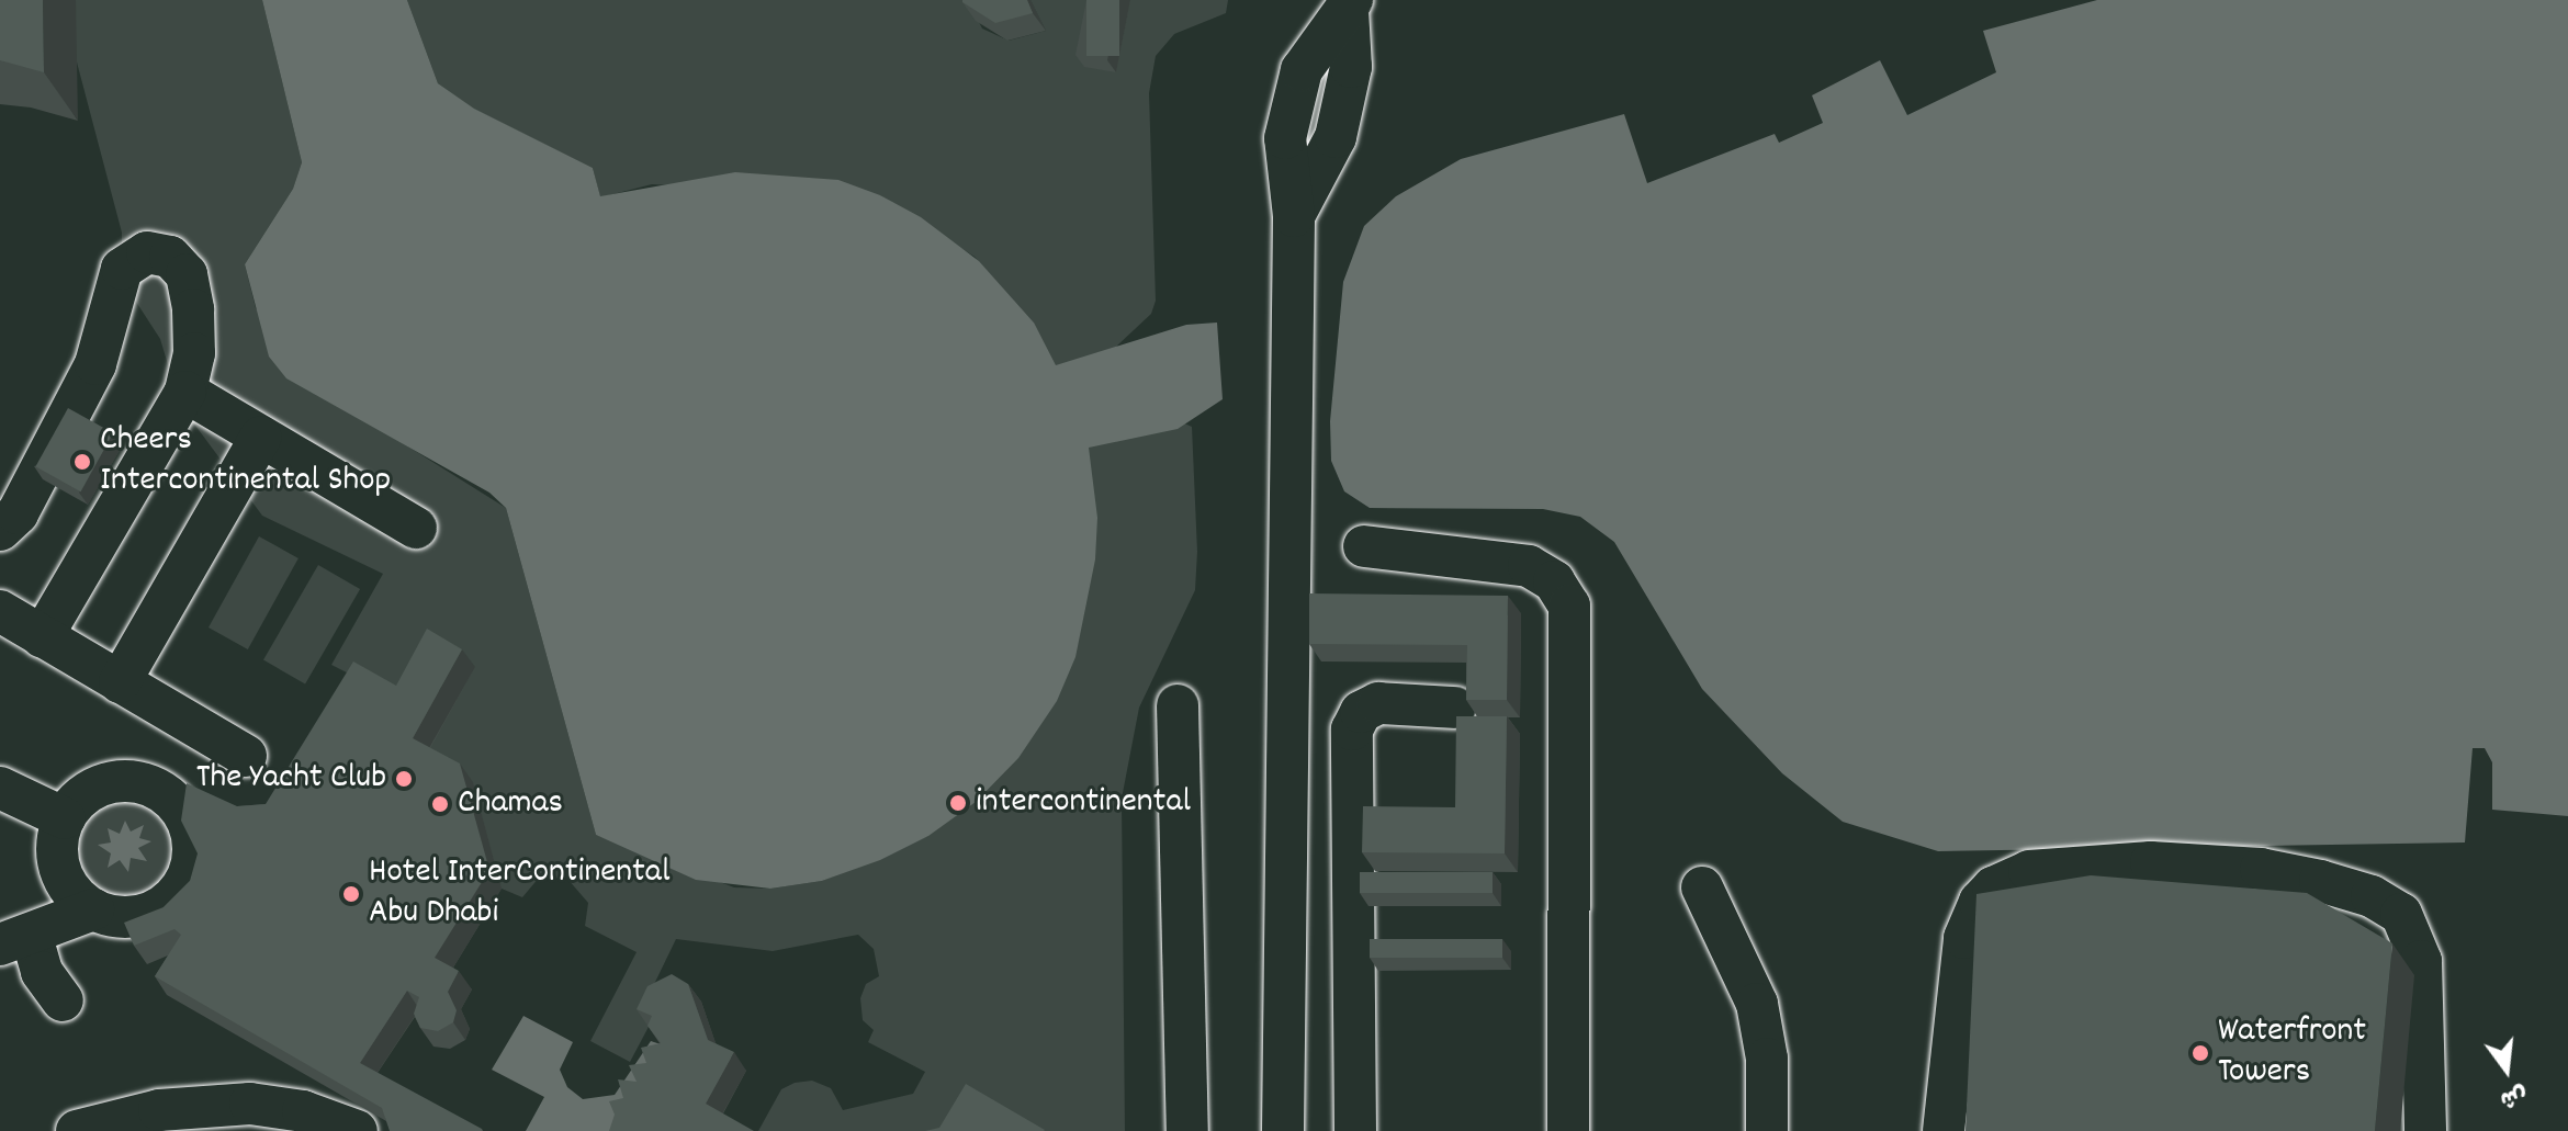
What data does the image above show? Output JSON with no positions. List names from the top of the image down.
{
  "places": [
    "Cheers Intercontinental Shop",
    "The Yacht Club",
    "intercontinental",
    "Chamas",
    "Hotel InterContinental Abu Dhabi",
    "Waterfront Towers"
  ],
  "north": "bottom"
}
